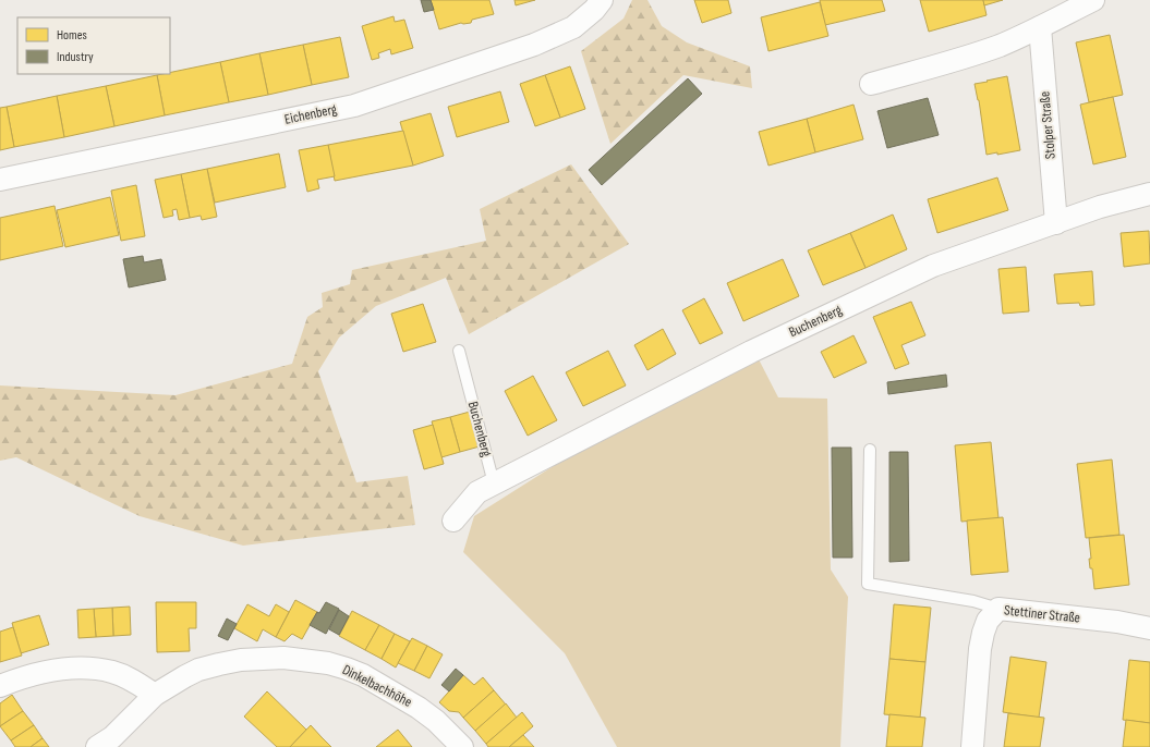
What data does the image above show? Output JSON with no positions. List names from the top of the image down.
{
  "streets": {
    "street": [
      "Eichenberg",
      "Stolper Straße",
      "Buchenberg",
      "Stettiner Straße",
      "Dinkelbachhöhe"
    ]
  },
  "crossings": [
    ["Stolper Straße", "Buchenberg"]
  ],
  "legend": ["Homes", "Industry"]
}
